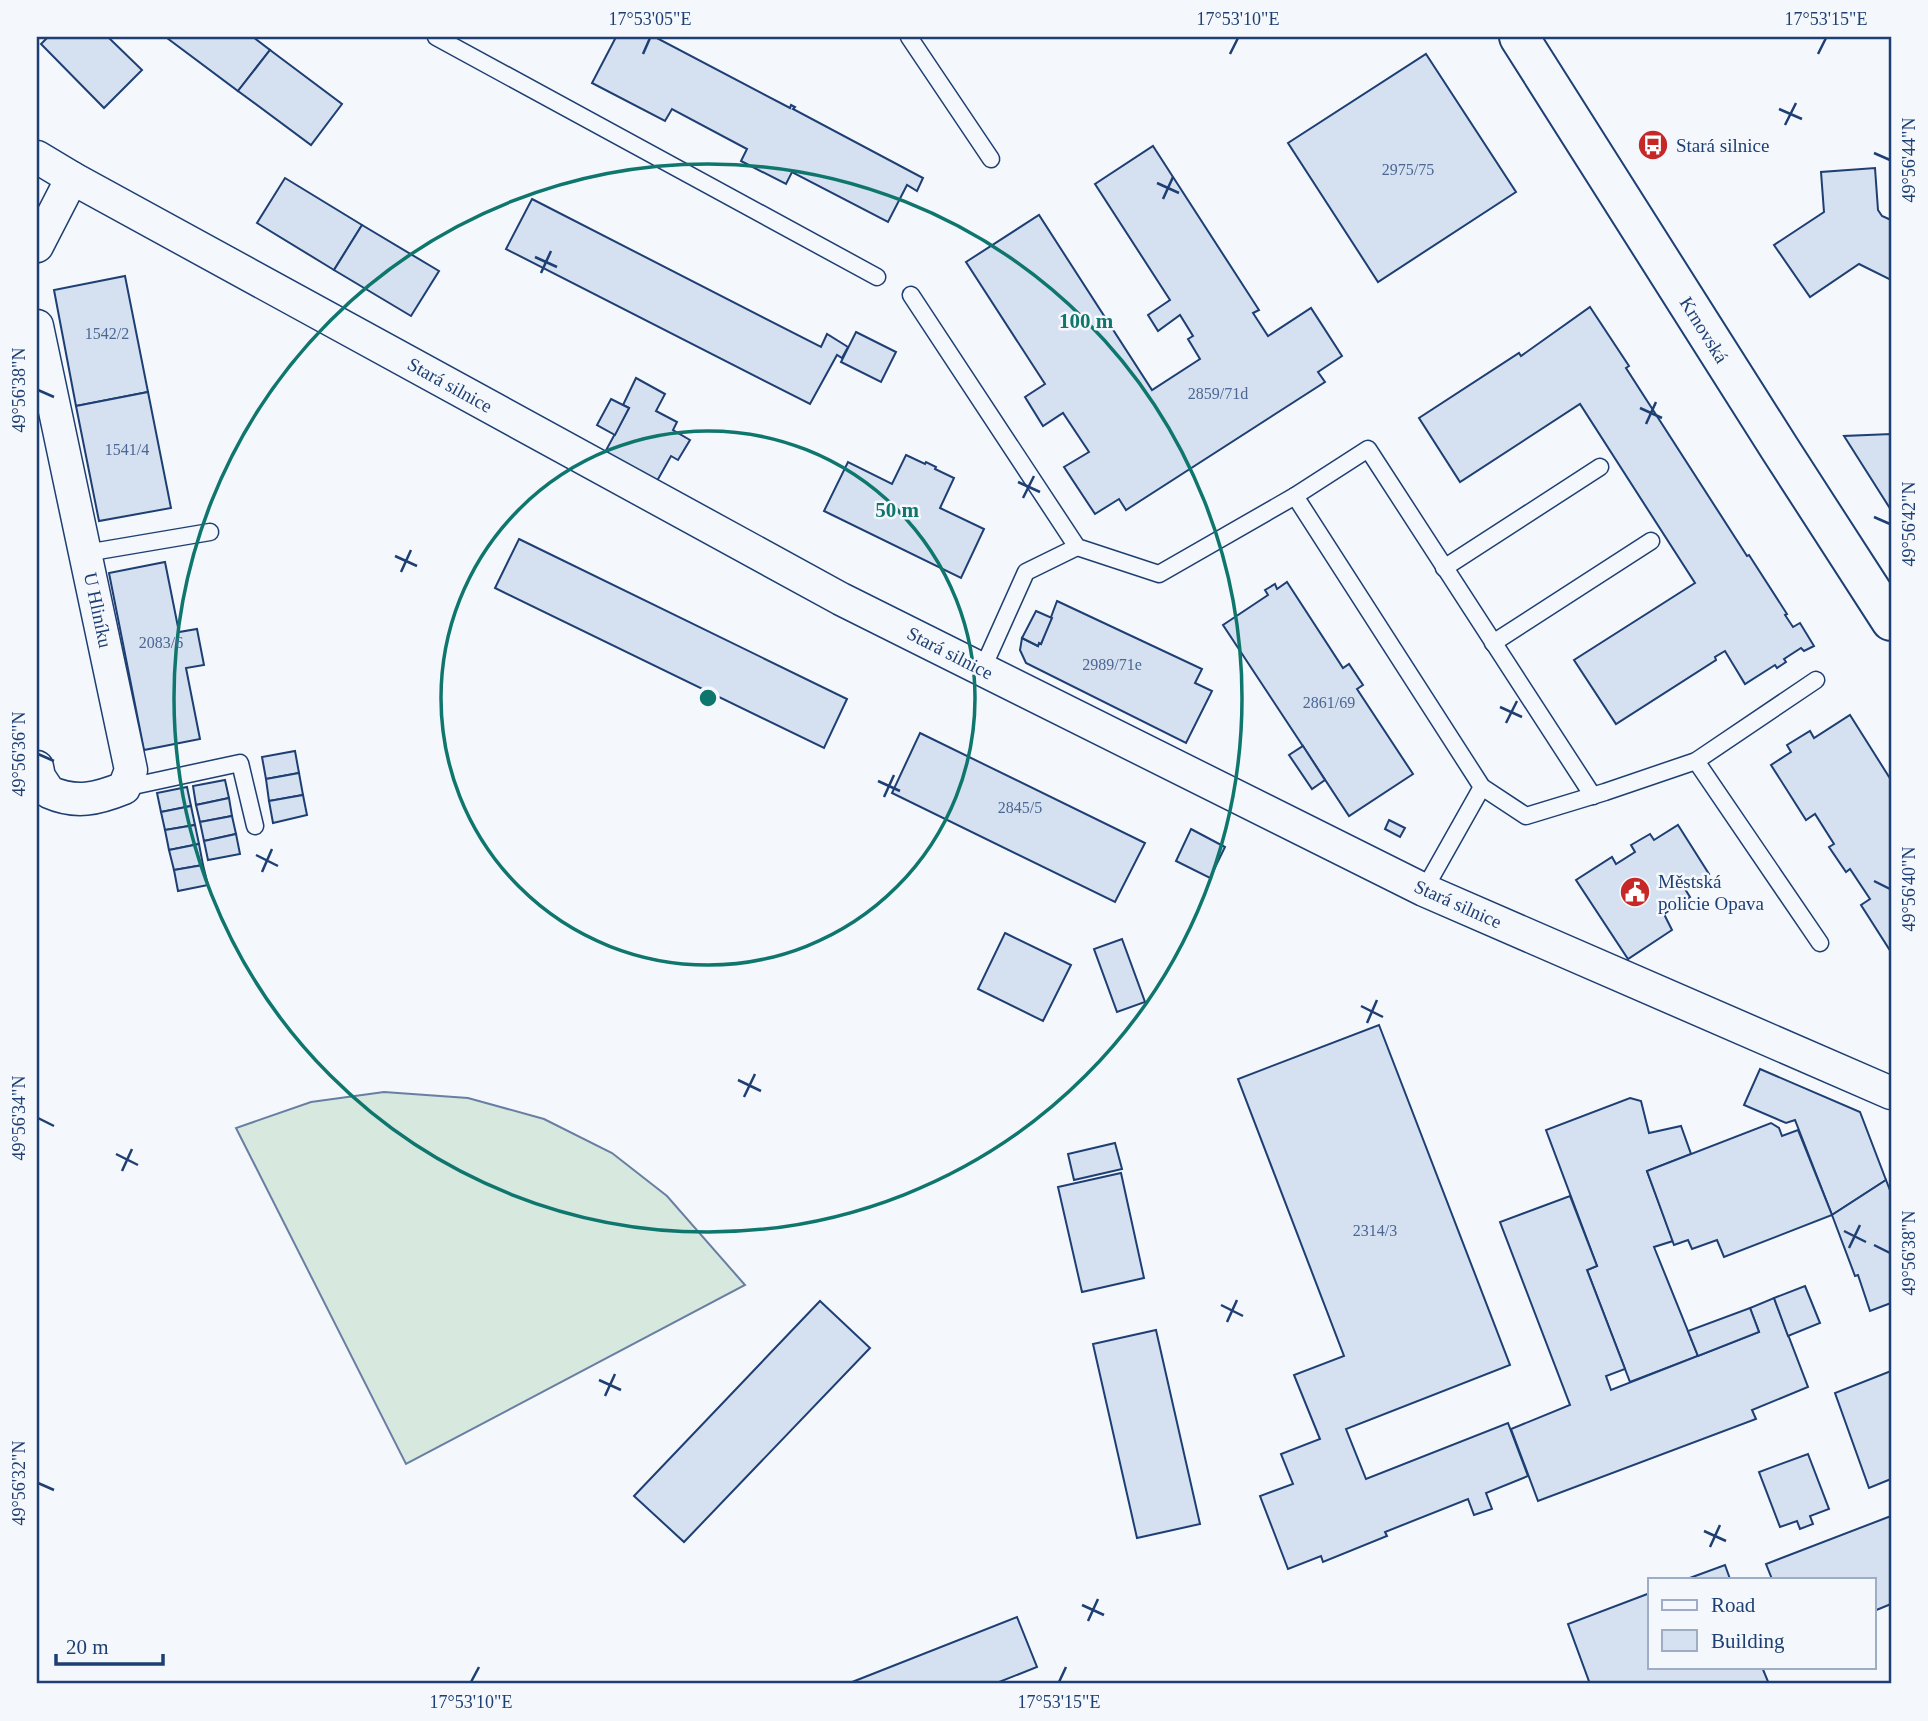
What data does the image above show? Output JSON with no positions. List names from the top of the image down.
{
  "streets": {
    "main road": ["Krnovská"],
    "street": ["Stará silnice", "U Hliníku"]
  },
  "places": {
    "bus stop": ["Stará silnice"],
    "public building": ["Městská policie Opava"]
  },
  "house_numbers": [
    "2975/75",
    "1542/2",
    "2859/71d",
    "1541/4",
    "2083/6",
    "2989/71e",
    "2861/69",
    "2845/5",
    "2314/3"
  ],
  "legend": ["Road", "Building"],
  "scale_bar": "20 m",
  "coordinates": [
    "17°53'05\"E",
    "17°53'10\"E",
    "17°53'15\"E",
    "49°56'44\"N",
    "49°56'38\"N",
    "49°56'42\"N",
    "49°56'36\"N",
    "49°56'40\"N",
    "49°56'34\"N",
    "49°56'32\"N"
  ],
  "rings": ["100 m", "50 m"]
}
